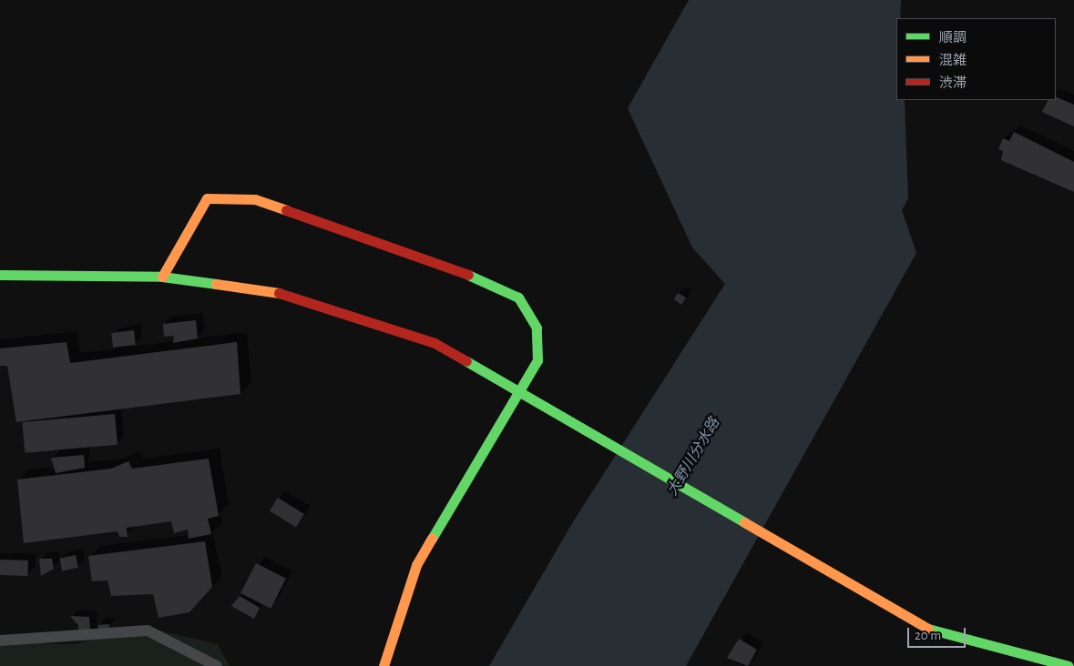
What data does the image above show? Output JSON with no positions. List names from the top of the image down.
{
  "water": ["大野川分水路"],
  "legend": ["順調", "混雑", "渋滞"],
  "scale_bar": "20 m"
}
